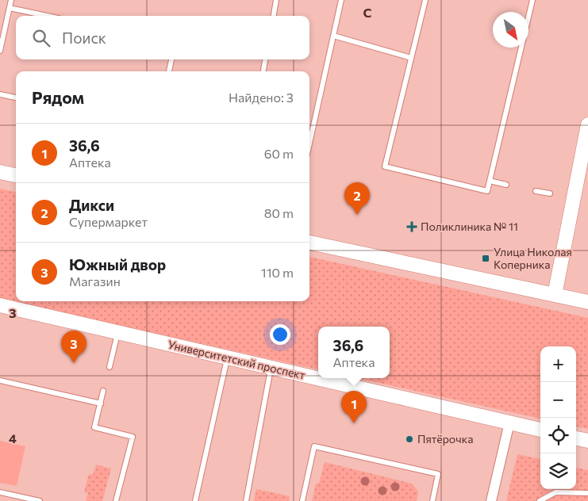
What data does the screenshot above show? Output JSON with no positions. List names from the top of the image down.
{
  "streets": {
    "main road": ["Университетский проспект"]
  },
  "places": {
    "health": ["Поликлиника № 11"],
    "transit": ["Улица Николая Коперника"],
    "other": ["Пятёрочка"]
  },
  "north": "bottom right",
  "page": {
    "search": "Поиск",
    "heading": ["Рядом", "Найдено: 3"],
    "list": [
      {
        "mark": "1",
        "name": "36,6",
        "note": "Аптека",
        "value": "60 m"
      },
      {
        "mark": "2",
        "name": "Дикси",
        "note": "Супермаркет",
        "value": "80 m"
      },
      {
        "mark": "3",
        "name": "Южный двор",
        "note": "Магазин",
        "value": "110 m"
      }
    ],
    "pins": ["2", "3", "1"],
    "popup": ["36,6", "Аптека"],
    "map_buttons": ["+", "−"]
  },
  "grid": {
    "columns": ["C"],
    "rows": ["3", "4"]
  }
}
